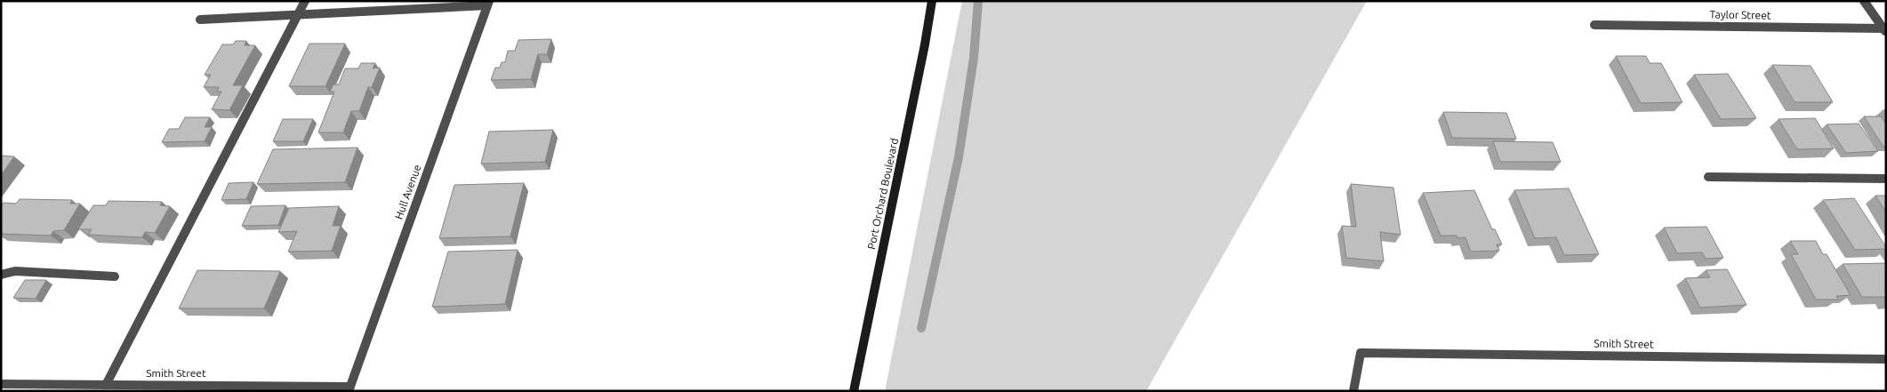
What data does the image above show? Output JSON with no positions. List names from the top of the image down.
{
  "streets": {
    "main road": ["Port Orchard Boulevard"],
    "street": ["Taylor Street", "Hull Avenue", "Smith Street"]
  },
  "crossings": [
    ["Hull Avenue", "Smith Street"]
  ]
}
